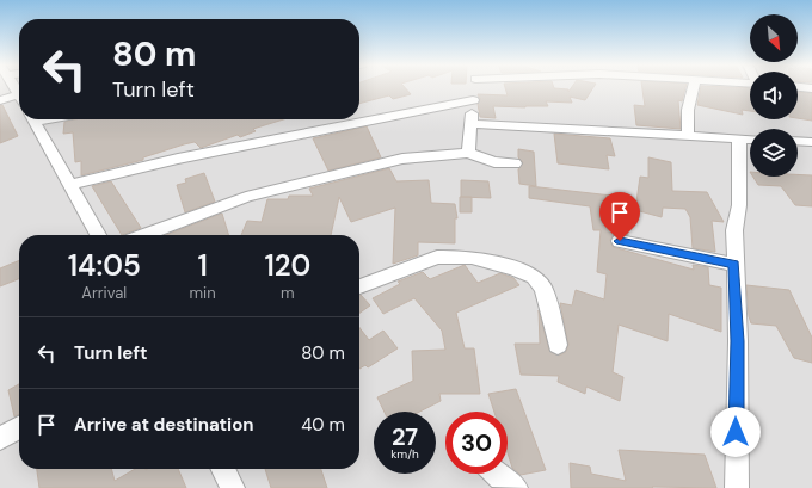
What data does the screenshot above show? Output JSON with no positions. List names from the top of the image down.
{
  "north": "bottom right",
  "page": {
    "turn": ["80 m", "Turn left"],
    "eta": [
      "14:05",
      "Arrival",
      "1",
      "min",
      "120",
      "m"
    ],
    "list": [
      {
        "name": "Turn left",
        "value": "80 m"
      },
      {
        "name": "Arrive at destination",
        "value": "40 m"
      }
    ],
    "speed": "27 km/h",
    "limit": "30"
  }
}
